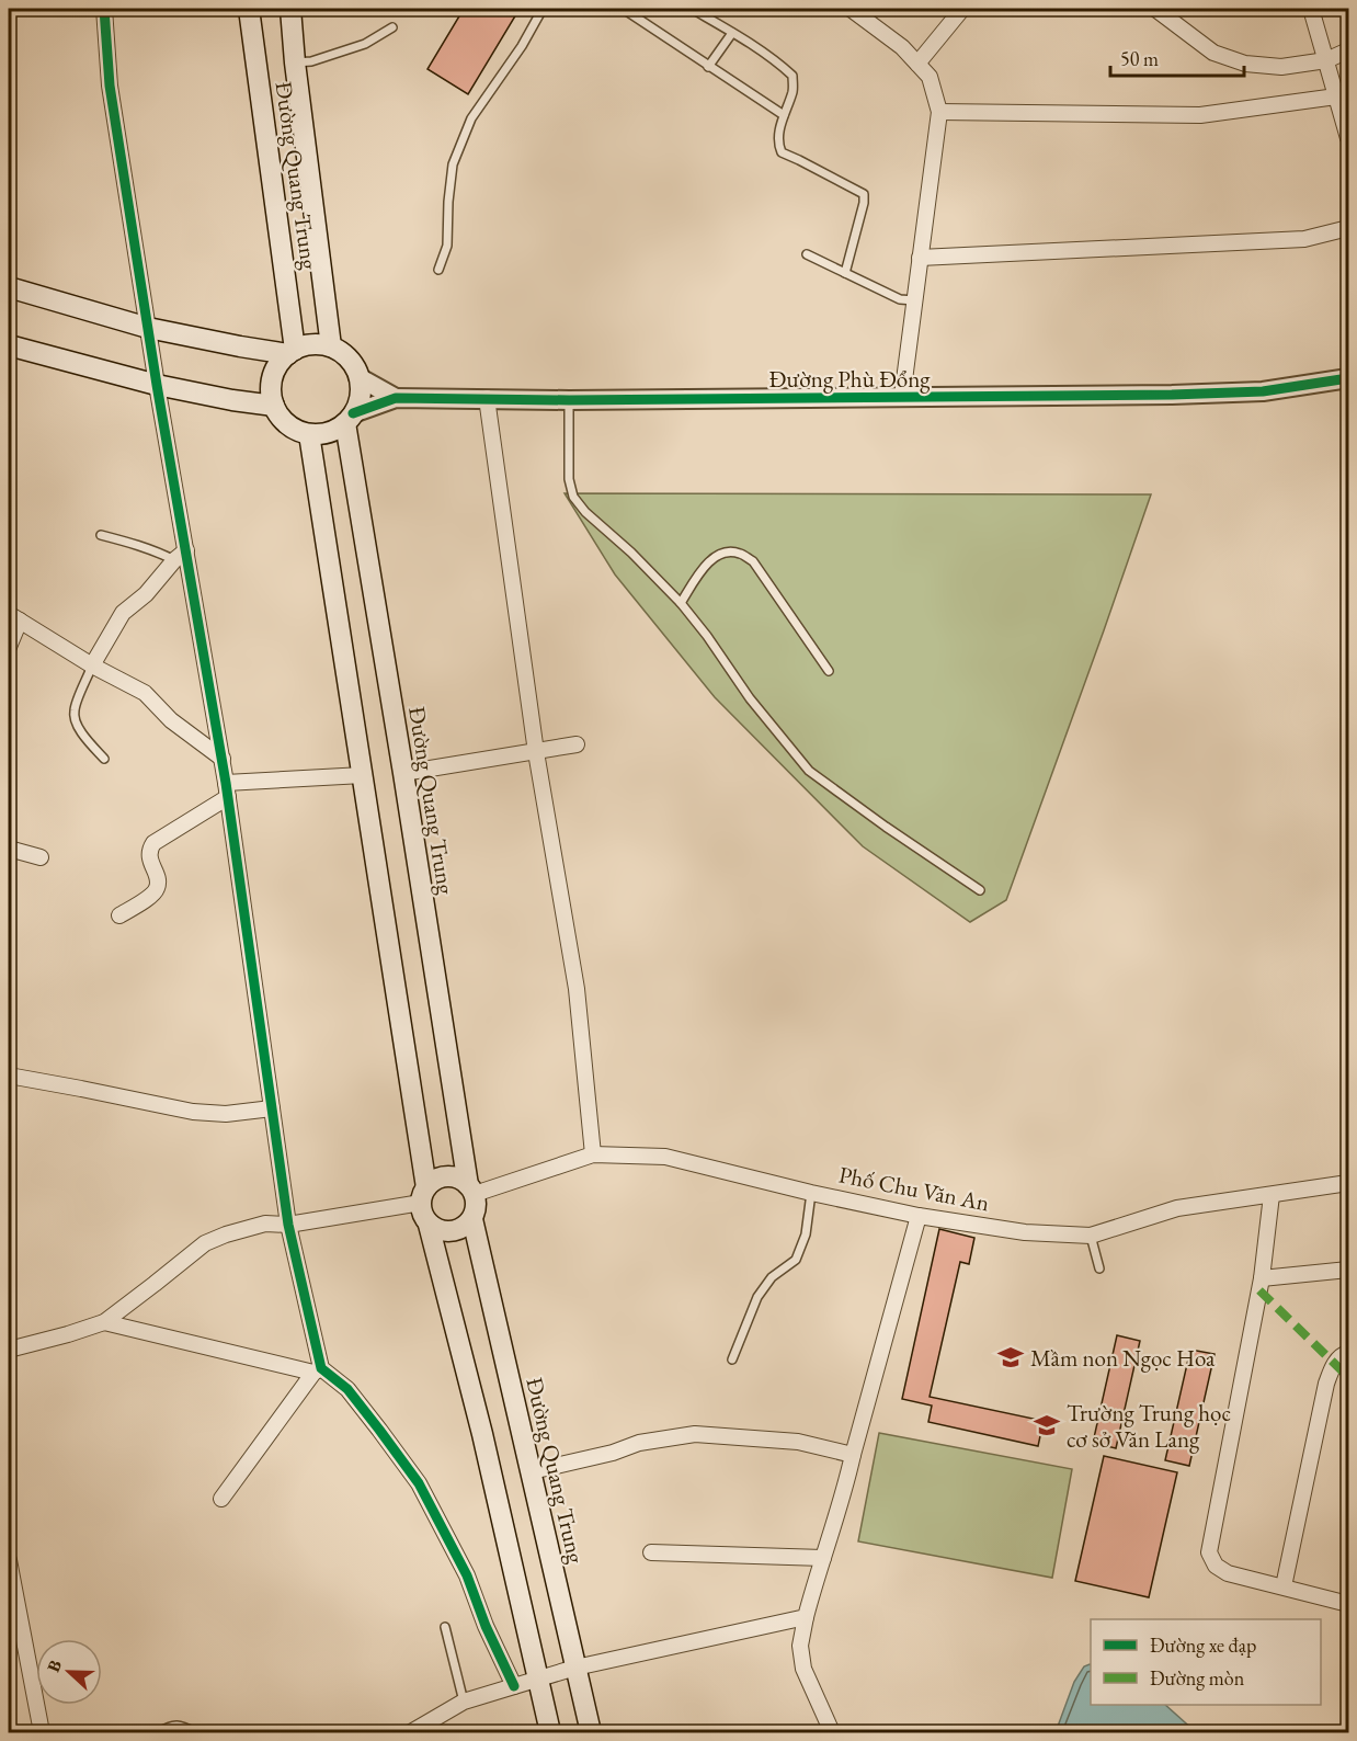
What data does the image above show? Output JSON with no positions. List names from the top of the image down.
{
  "streets": {
    "main road": ["Đường Quang Trung"],
    "street": ["Đường Phù Đổng", "Phố Chu Văn An"]
  },
  "crossings": [
    ["Đường Quang Trung", "Đường Phù Đổng"],
    ["Đường Quang Trung", "Phố Chu Văn An"]
  ],
  "places": {
    "school or university": ["Mầm non Ngọc Hoa", "Trường Trung học cơ sở Văn Lang"]
  },
  "legend": ["Đường xe đạp", "Đường mòn"],
  "scale_bar": "50 m",
  "north": "left"
}
